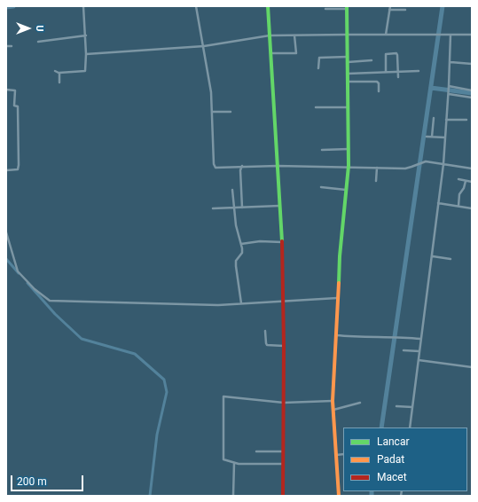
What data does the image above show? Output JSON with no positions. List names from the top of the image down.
{
  "legend": ["Lancar", "Padat", "Macet"],
  "scale_bar": "200 m",
  "north": "right"
}
